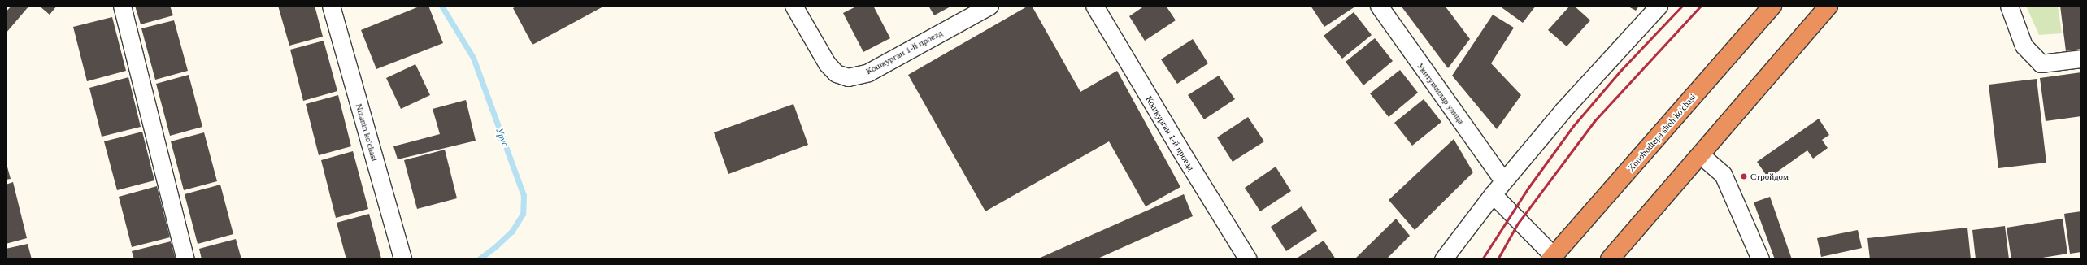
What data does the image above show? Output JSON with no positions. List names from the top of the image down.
{
  "streets": {
    "highway": ["Xonobodtepa shoh ko'chasi"],
    "street": ["Кошкурган 1-й проезд", "Укитувчилар улица", "Nizanin ko'chasi"]
  },
  "water": ["Урус"],
  "places": ["Стройдом"]
}
